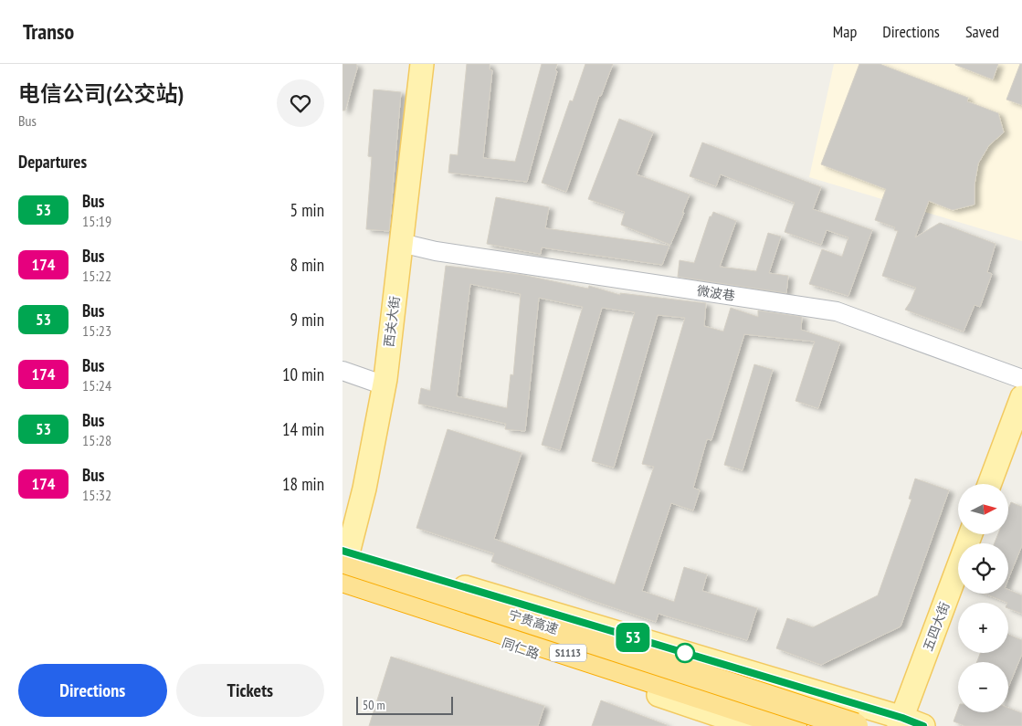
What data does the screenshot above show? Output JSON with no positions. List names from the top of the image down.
{
  "streets": {
    "highway": ["宁贵高速", "S1113"],
    "main road": ["西关大街", "五四大街", "同仁路"],
    "street": ["微波巷"]
  },
  "crossings": [
    ["微波巷", "西关大街"],
    ["西关大街", "宁贵高速"]
  ],
  "lines": ["bus line 53"],
  "scale_bar": "50 m",
  "north": "right",
  "page": {
    "header": "Transo",
    "nav": ["Map", "Directions", "Saved"],
    "heading": [
      ["电信公司(公交站)", "Bus"],
      "Departures"
    ],
    "on_map": "53",
    "list": [
      {
        "mark": "53",
        "name": "Bus",
        "note": "15:19",
        "value": "5 min"
      },
      {
        "mark": "174",
        "name": "Bus",
        "note": "15:22",
        "value": "8 min"
      },
      {
        "mark": "53",
        "name": "Bus",
        "note": "15:23",
        "value": "9 min"
      },
      {
        "mark": "174",
        "name": "Bus",
        "note": "15:24",
        "value": "10 min"
      },
      {
        "mark": "53",
        "name": "Bus",
        "note": "15:28",
        "value": "14 min"
      },
      {
        "mark": "174",
        "name": "Bus",
        "note": "15:32",
        "value": "18 min"
      }
    ],
    "map_buttons": ["+", "−"],
    "buttons": ["Directions", "Tickets"],
    "scale": "50 m"
  }
}
